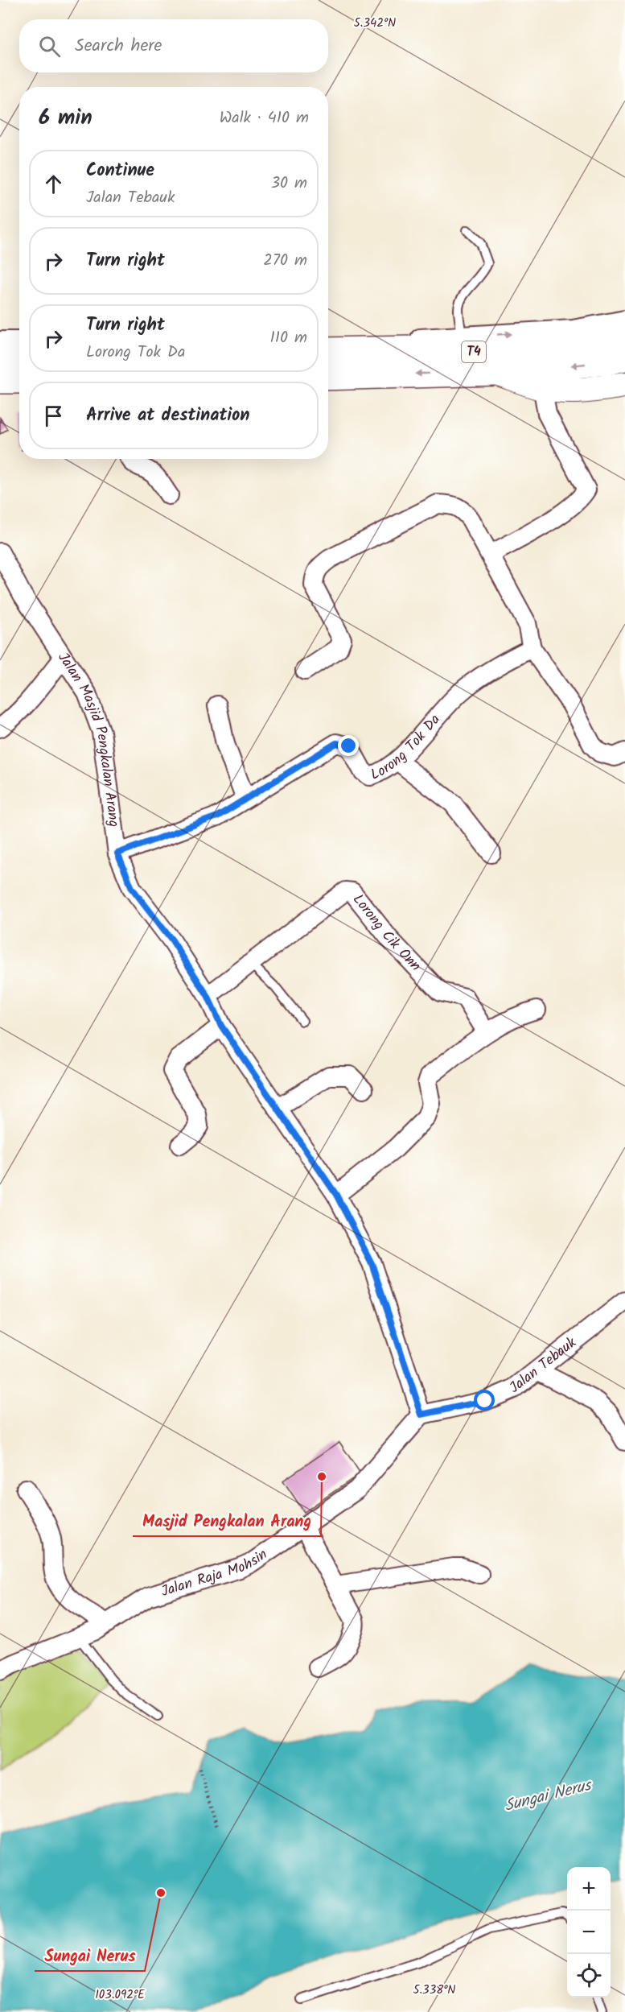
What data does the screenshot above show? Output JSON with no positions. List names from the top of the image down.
{
  "streets": {
    "highway": ["T4"],
    "street": [
      "Jalan Masjid Pengkalan Arang",
      "Lorong Tok Da",
      "Lorong Cik Onn",
      "Jalan Tebauk",
      "Jalan Raja Mohsin"
    ]
  },
  "crossings": [
    ["Jalan Masjid Pengkalan Arang", "Lorong Tok Da"],
    ["Jalan Masjid Pengkalan Arang", "Lorong Cik Onn"],
    ["Jalan Masjid Pengkalan Arang", "Jalan Tebauk"],
    ["Jalan Masjid Pengkalan Arang", "Jalan Raja Mohsin"],
    ["Jalan Tebauk", "Jalan Raja Mohsin"]
  ],
  "water": ["Sungai Nerus"],
  "places": ["Masjid Pengkalan Arang", "Sungai Nerus"],
  "page": {
    "search": "Search here",
    "heading": ["6 min", "Walk · 410 m"],
    "list": [
      ["Continue", "Jalan Tebauk", "30 m"],
      ["Turn right", "270 m"],
      ["Turn right", "Lorong Tok Da", "110 m"],
      "Arrive at destination"
    ],
    "map_buttons": ["+", "−"]
  },
  "coordinates": ["5.342°N", "5.338°N", "103.092°E"]
}
